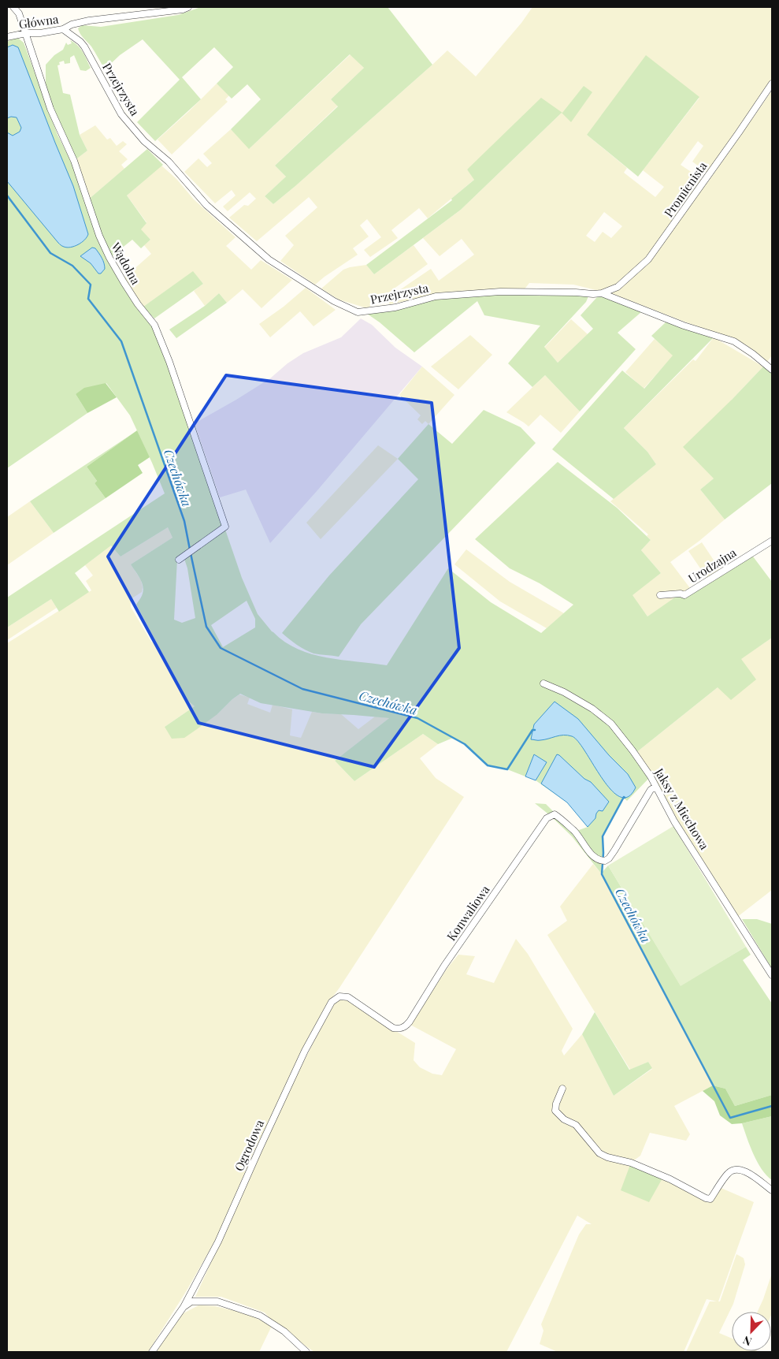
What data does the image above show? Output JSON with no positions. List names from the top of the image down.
{
  "streets": {
    "street": [
      "Główna",
      "Przejrzysta",
      "Promienista",
      "Wądolna",
      "Urodzajna",
      "Jaksy z Miechowa",
      "Konwaliowa",
      "Ogrodowa"
    ]
  },
  "crossings": [
    ["Główna", "Przejrzysta"],
    ["Główna", "Wądolna"],
    ["Przejrzysta", "Promienista"],
    ["Jaksy z Miechowa", "Konwaliowa"],
    ["Konwaliowa", "Ogrodowa"]
  ],
  "water": ["Czechówka"],
  "north": "bottom left"
}
